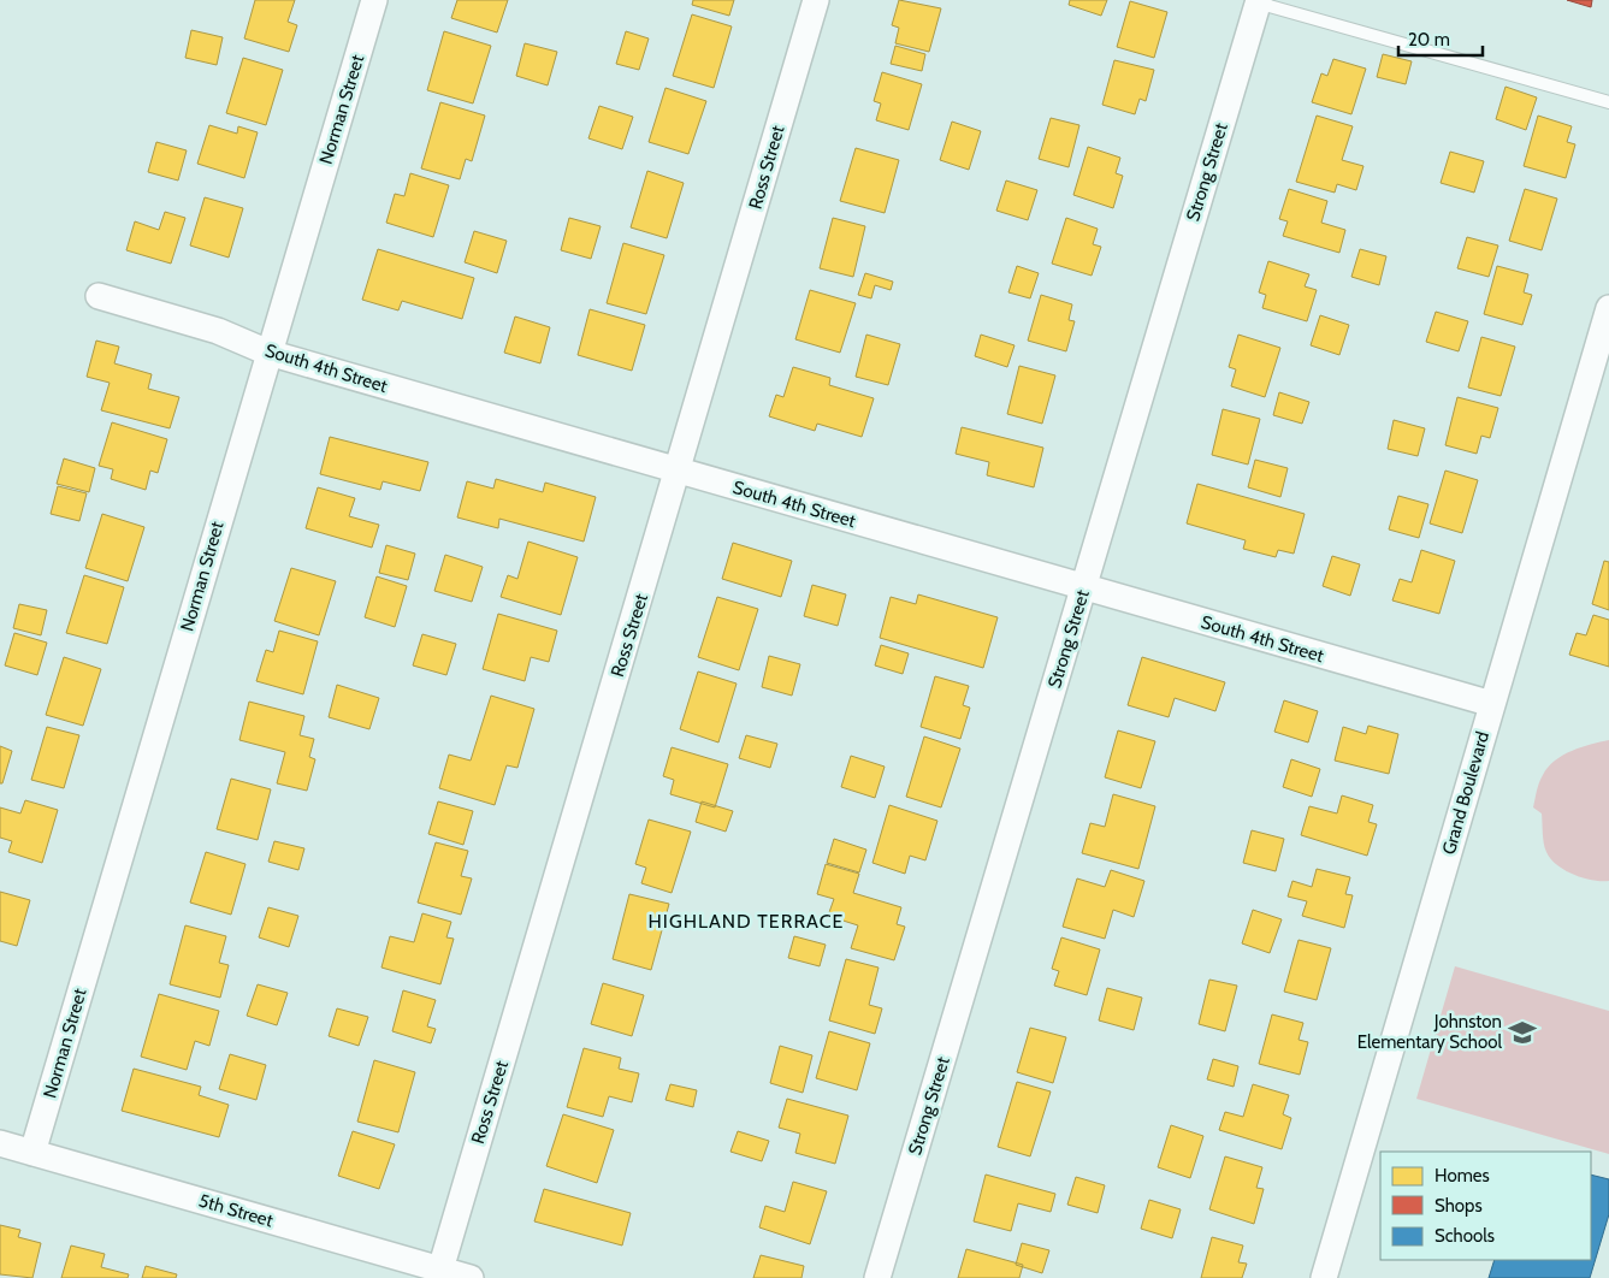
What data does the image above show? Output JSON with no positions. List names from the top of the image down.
{
  "streets": {
    "street": [
      "Norman Street",
      "Ross Street",
      "Strong Street",
      "South 4th Street",
      "Grand Boulevard",
      "5th Street"
    ]
  },
  "crossings": [
    ["Norman Street", "South 4th Street"],
    ["Norman Street", "5th Street"],
    ["Ross Street", "South 4th Street"],
    ["Ross Street", "5th Street"],
    ["Strong Street", "South 4th Street"],
    ["South 4th Street", "Grand Boulevard"]
  ],
  "districts": ["HIGHLAND TERRACE"],
  "places": {
    "school or university": ["Johnston Elementary School"]
  },
  "legend": ["Homes", "Shops", "Schools"],
  "scale_bar": "20 m"
}
